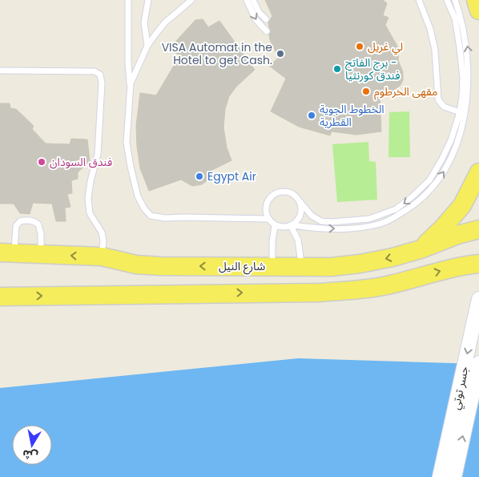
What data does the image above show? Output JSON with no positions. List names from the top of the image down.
{
  "streets": {
    "main road": ["شارع النيل"],
    "street": ["جسر توتي"]
  },
  "places": [
    "لي غريل",
    "VISA Automat in the Hotel to get Cash.",
    "برج الفاتح - فندق كورنثيا",
    "مقهى الخرطوم",
    "الخطوط الجوية القطرية",
    "فندق السودان",
    "Egypt Air"
  ],
  "north": "bottom"
}
